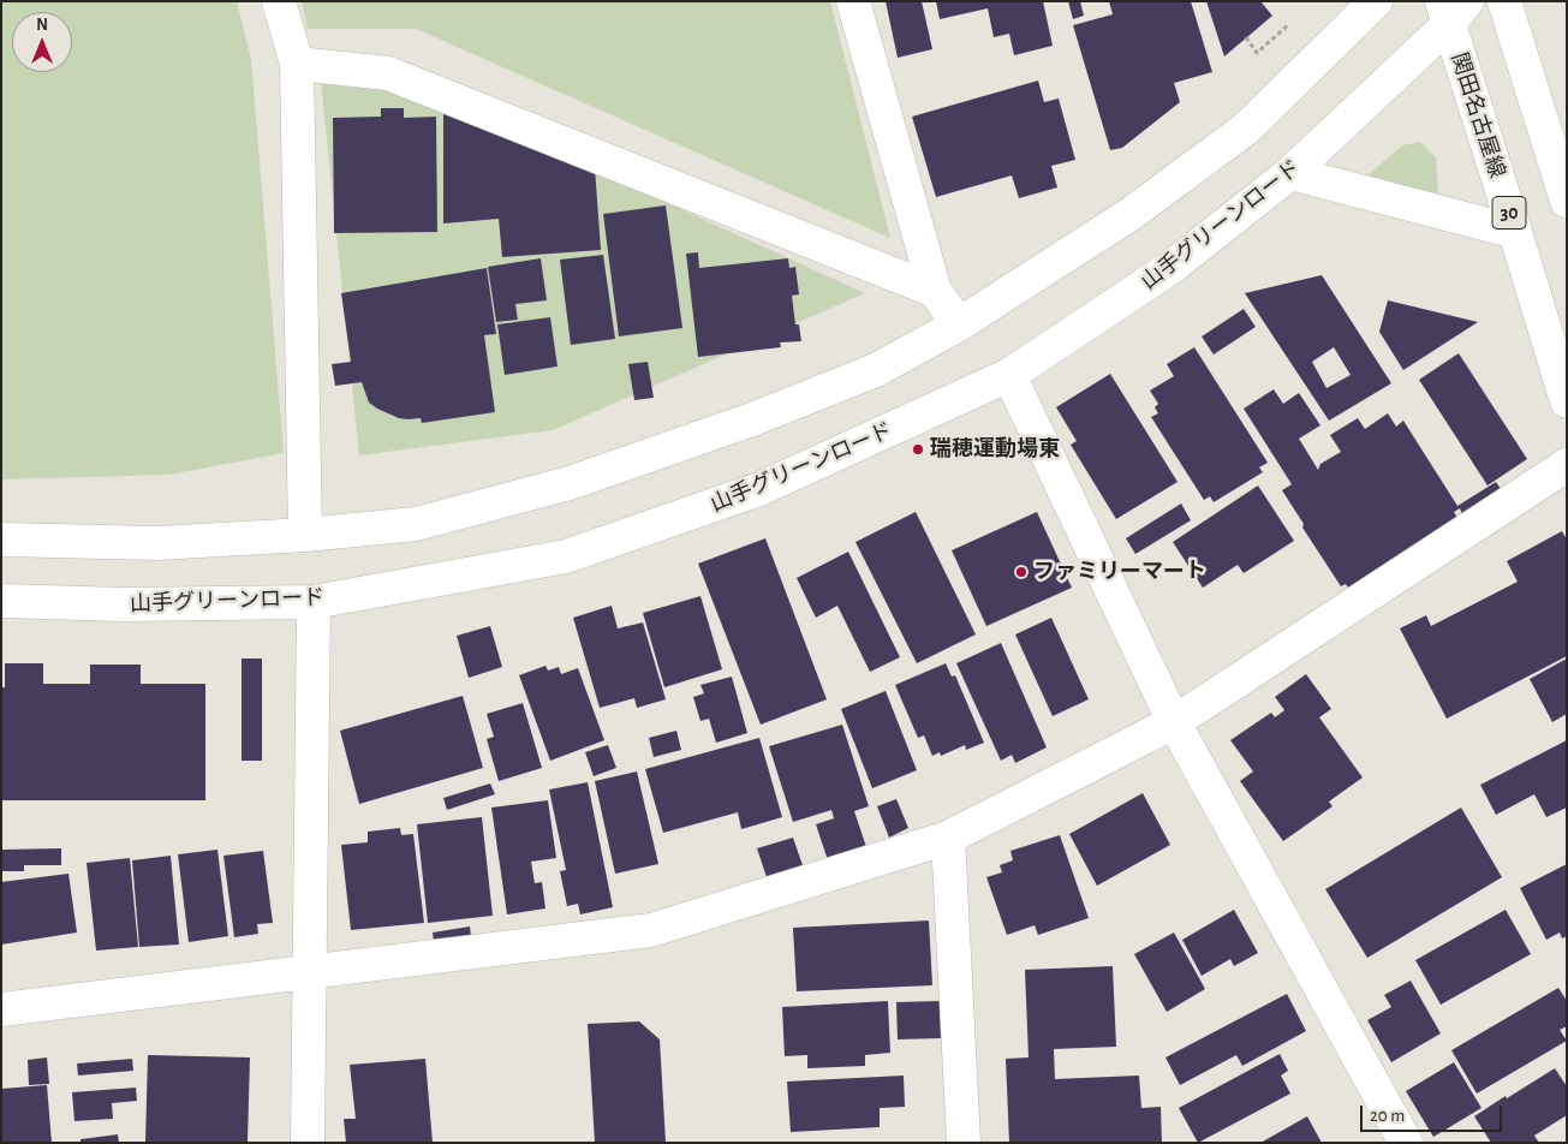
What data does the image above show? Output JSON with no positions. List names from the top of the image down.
{
  "streets": {
    "street": ["関田名古屋線", "30", "山手グリーンロード"]
  },
  "crossings": [
    ["関田名古屋線", "山手グリーンロード"]
  ],
  "places": ["瑞穂運動場東", "ファミリーマート"],
  "scale_bar": "20 m",
  "north": "top"
}
